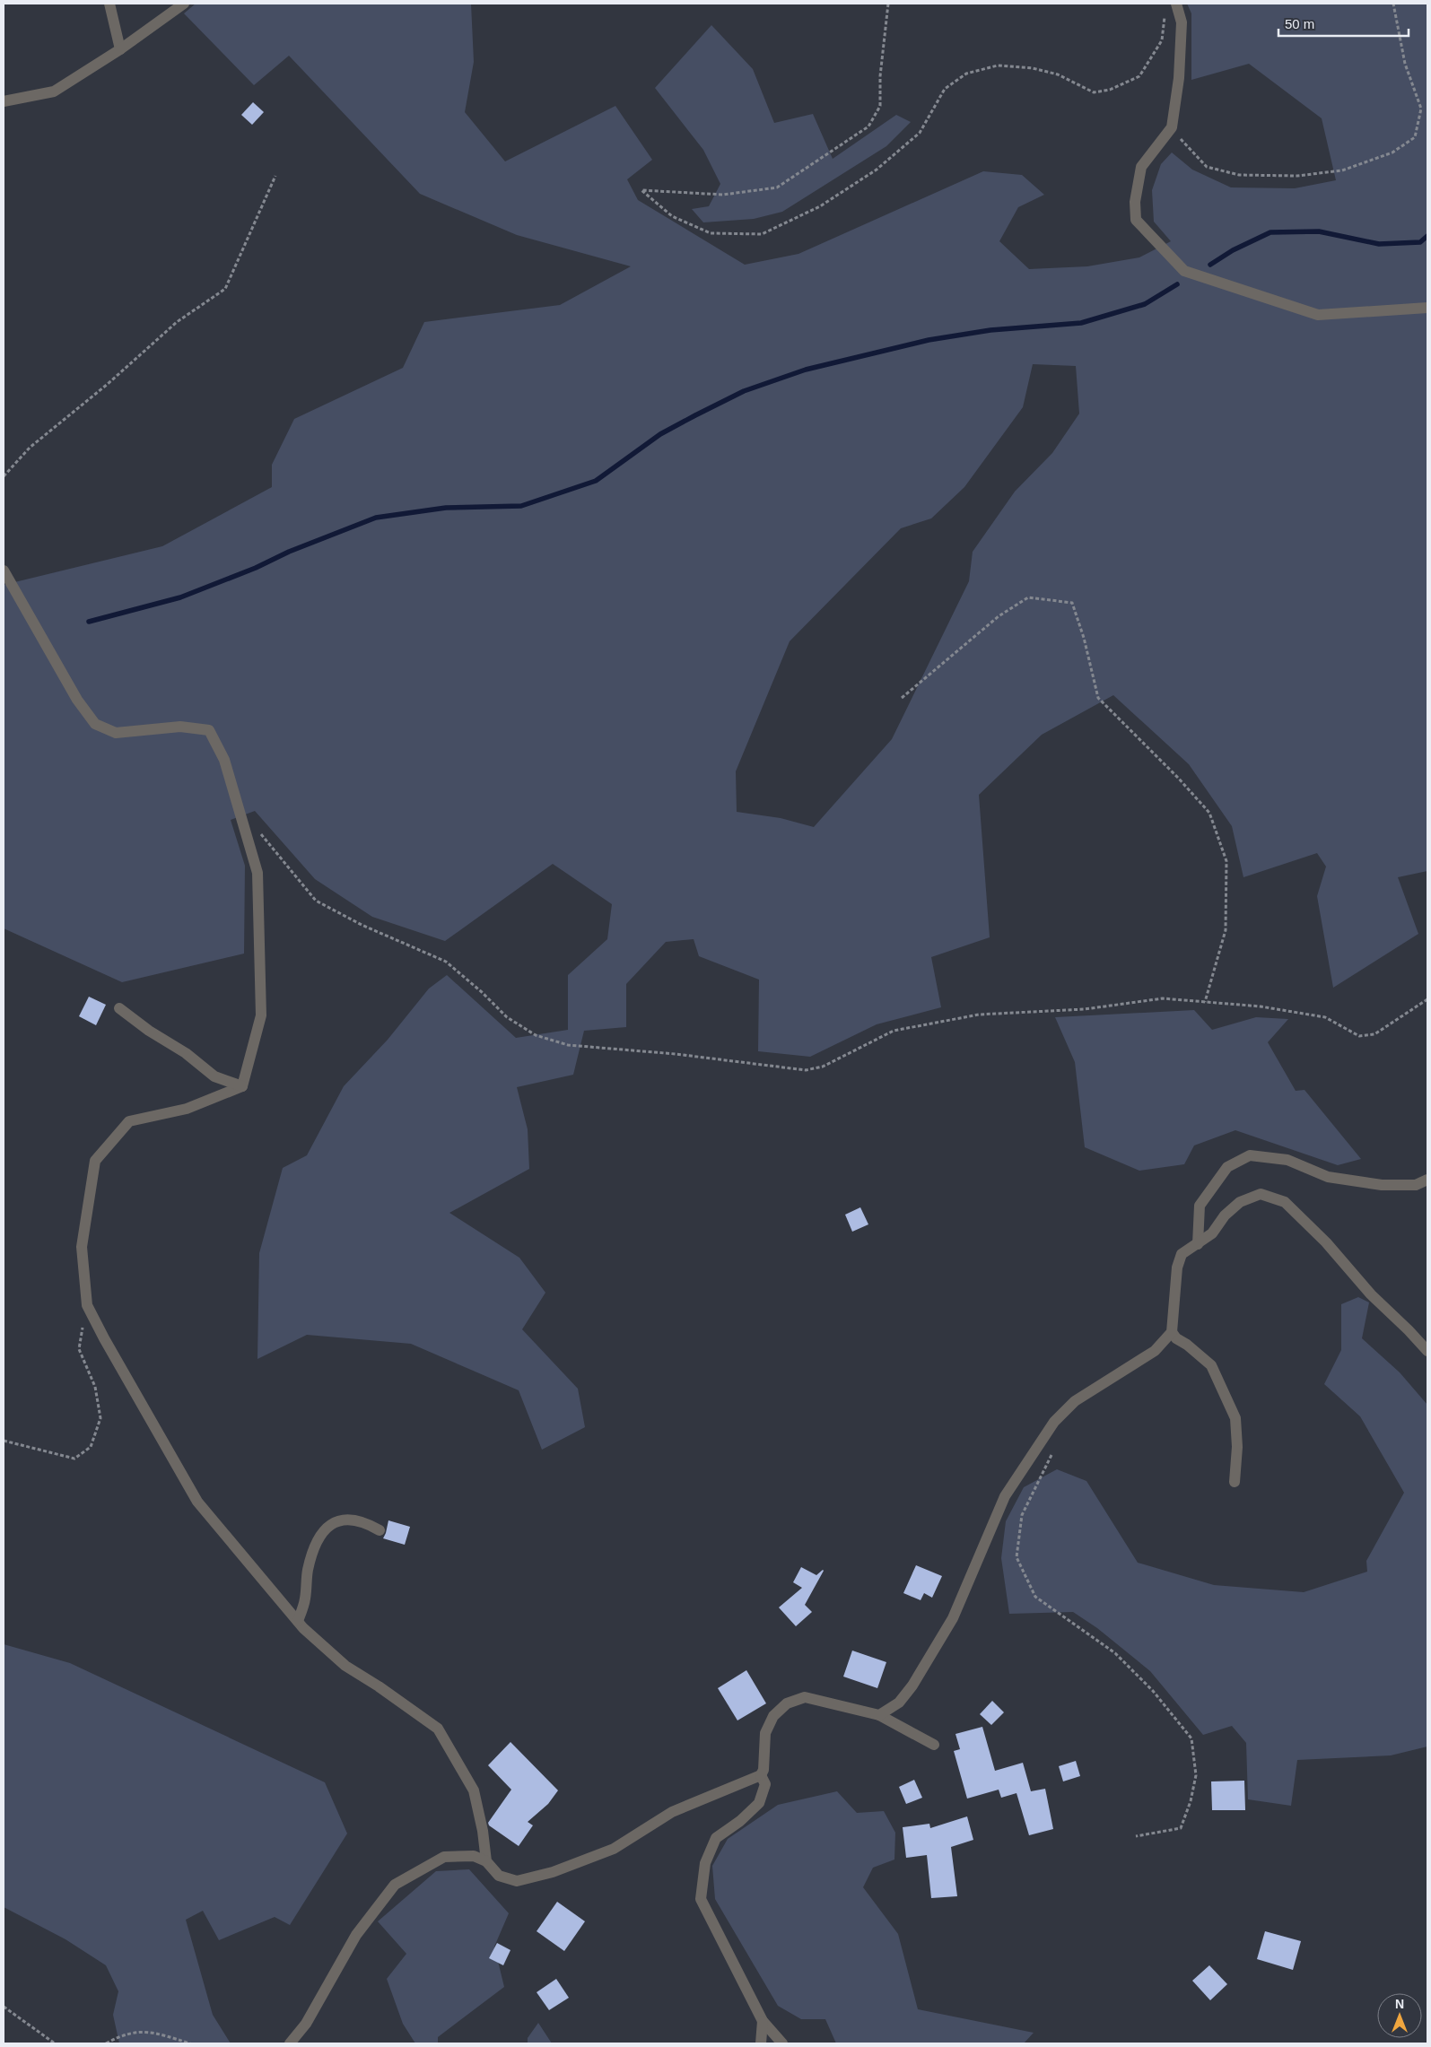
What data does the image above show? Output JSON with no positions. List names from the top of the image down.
{
  "scale_bar": "50 m",
  "north": "top"
}
